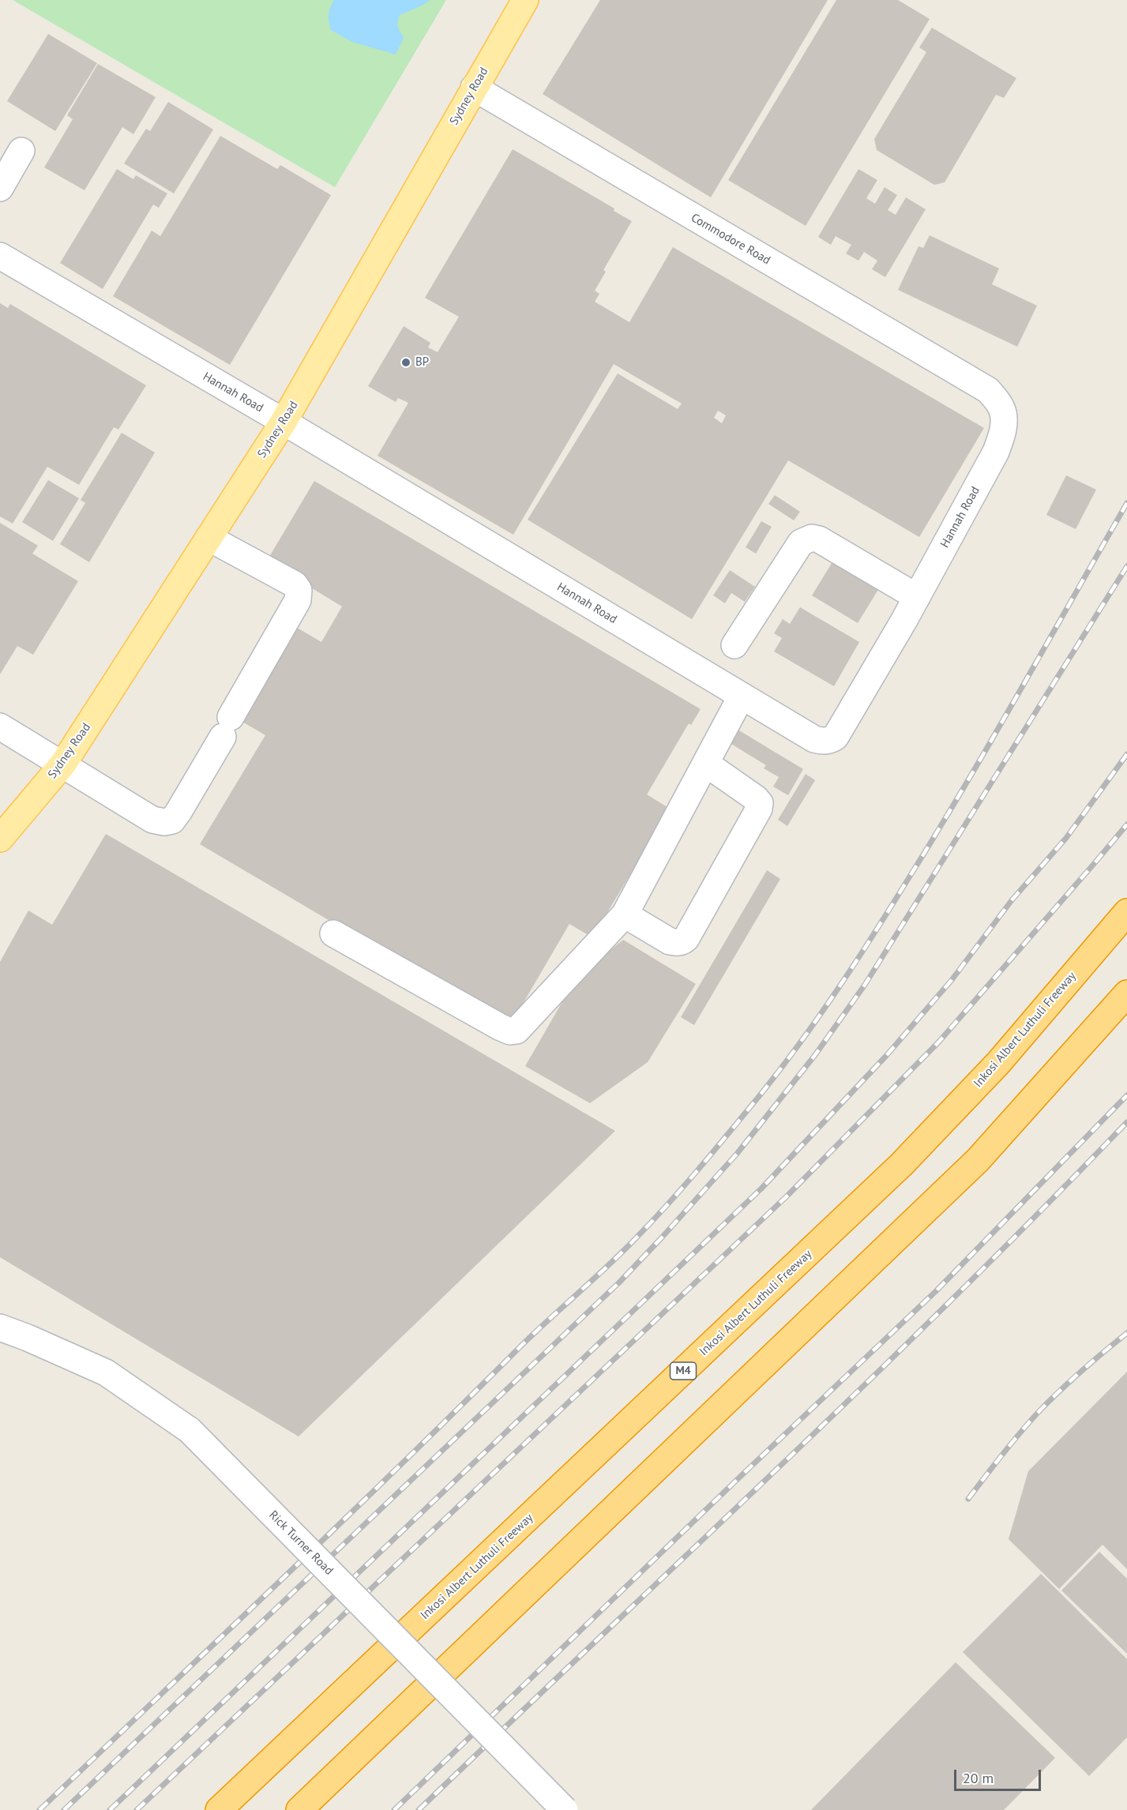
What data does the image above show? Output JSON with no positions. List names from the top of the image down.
{
  "streets": {
    "highway": ["Inkosi Albert Luthuli Freeway", "M4"],
    "main road": ["Sydney Road"],
    "street": ["Commodore Road", "Hannah Road", "Rick Turner Road"]
  },
  "crossings": [
    ["Sydney Road", "Commodore Road"],
    ["Sydney Road", "Hannah Road"],
    ["Commodore Road", "Hannah Road"]
  ],
  "places": ["BP"],
  "scale_bar": "20 m"
}
